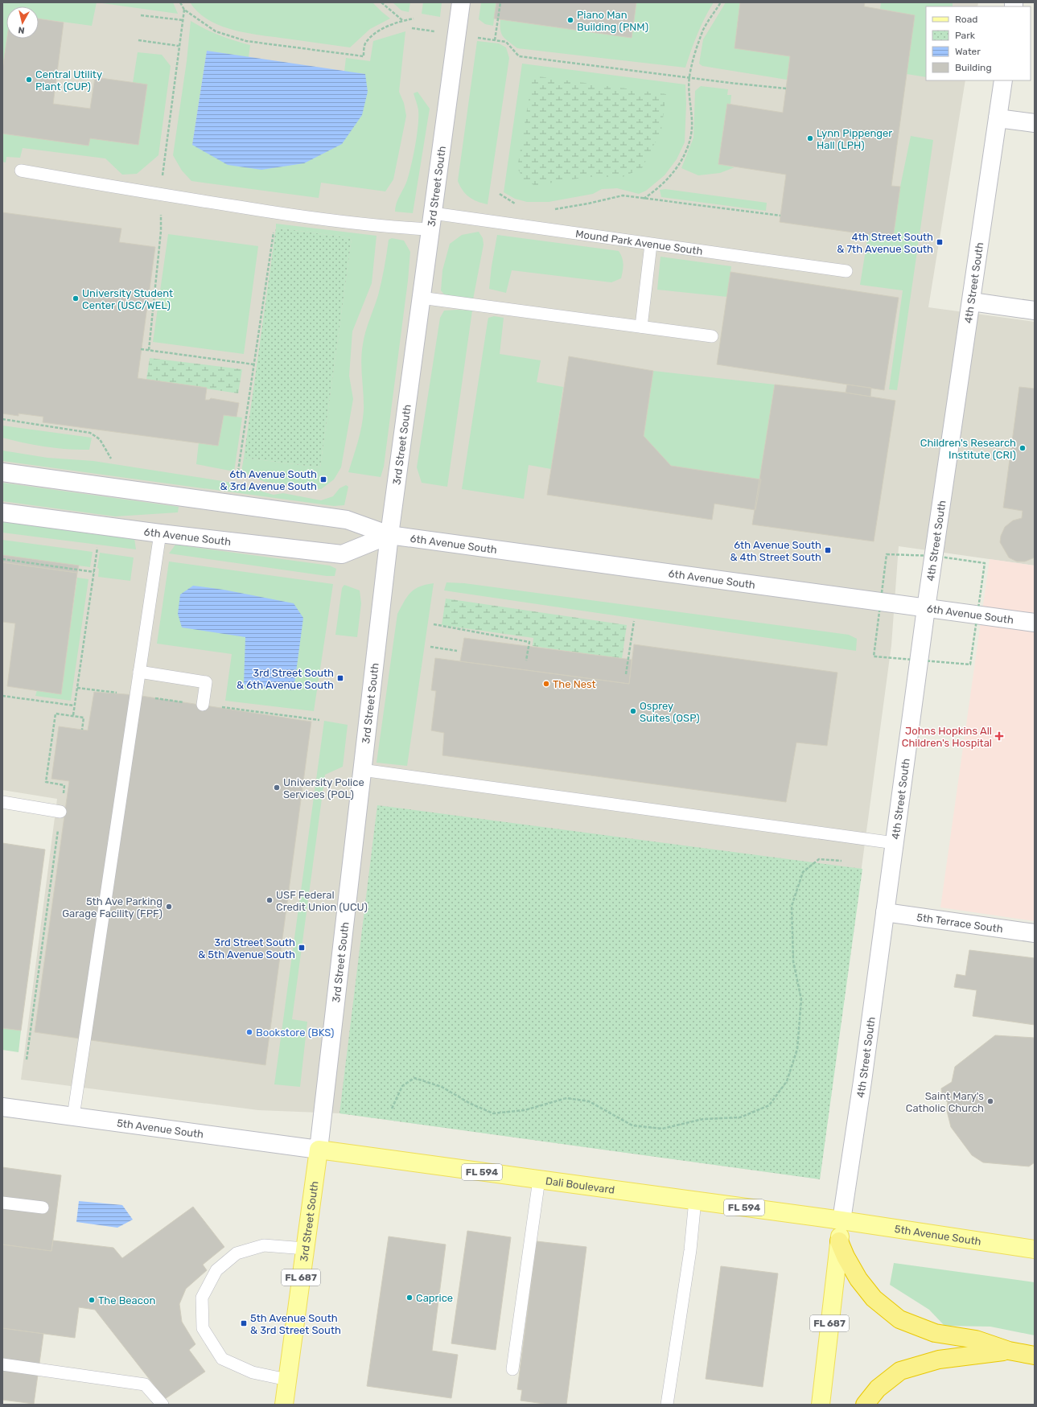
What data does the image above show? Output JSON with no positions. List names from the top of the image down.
{
  "streets": {
    "main road": [
      "3rd Street South",
      "4th Street South",
      "5th Avenue South",
      "FL 594",
      "Dali Boulevard",
      "FL 687"
    ],
    "street": ["6th Avenue South", "5th Terrace South"],
    "lane": ["Mound Park Avenue South"]
  },
  "crossings": [
    ["3rd Street South", "Mound Park Avenue South"],
    ["3rd Street South", "6th Avenue South"],
    ["3rd Street South", "5th Avenue South"],
    ["3rd Street South", "Dali Boulevard"],
    ["4th Street South", "6th Avenue South"],
    ["4th Street South", "5th Terrace South"],
    ["4th Street South", "5th Avenue South"],
    ["4th Street South", "Dali Boulevard"],
    ["5th Avenue South", "Dali Boulevard"]
  ],
  "places": {
    "other": [
      "Piano Man Building (PNM)",
      "Central Utility Plant (CUP)",
      "Lynn Pippenger Hall (LPH)",
      "University Student Center (USC/WEL)",
      "Children's Research Institute (CRI)",
      "The Nest",
      "Osprey Suites (OSP)",
      "University Police Services (POL)",
      "USF Federal Credit Union (UCU)",
      "5th Ave Parking Garage Facility (FPF)",
      "Bookstore (BKS)",
      "Saint Mary's Catholic Church",
      "Caprice",
      "The Beacon"
    ],
    "transit": [
      "4th Street South & 7th Avenue South",
      "6th Avenue South & 3rd Avenue South",
      "6th Avenue South & 4th Street South",
      "3rd Street South & 6th Avenue South",
      "3rd Street South & 5th Avenue South",
      "5th Avenue South & 3rd Street South"
    ],
    "health": ["Johns Hopkins All Children's Hospital"]
  },
  "legend": [
    "Road",
    "Park",
    "Water",
    "Building"
  ],
  "north": "bottom"
}
